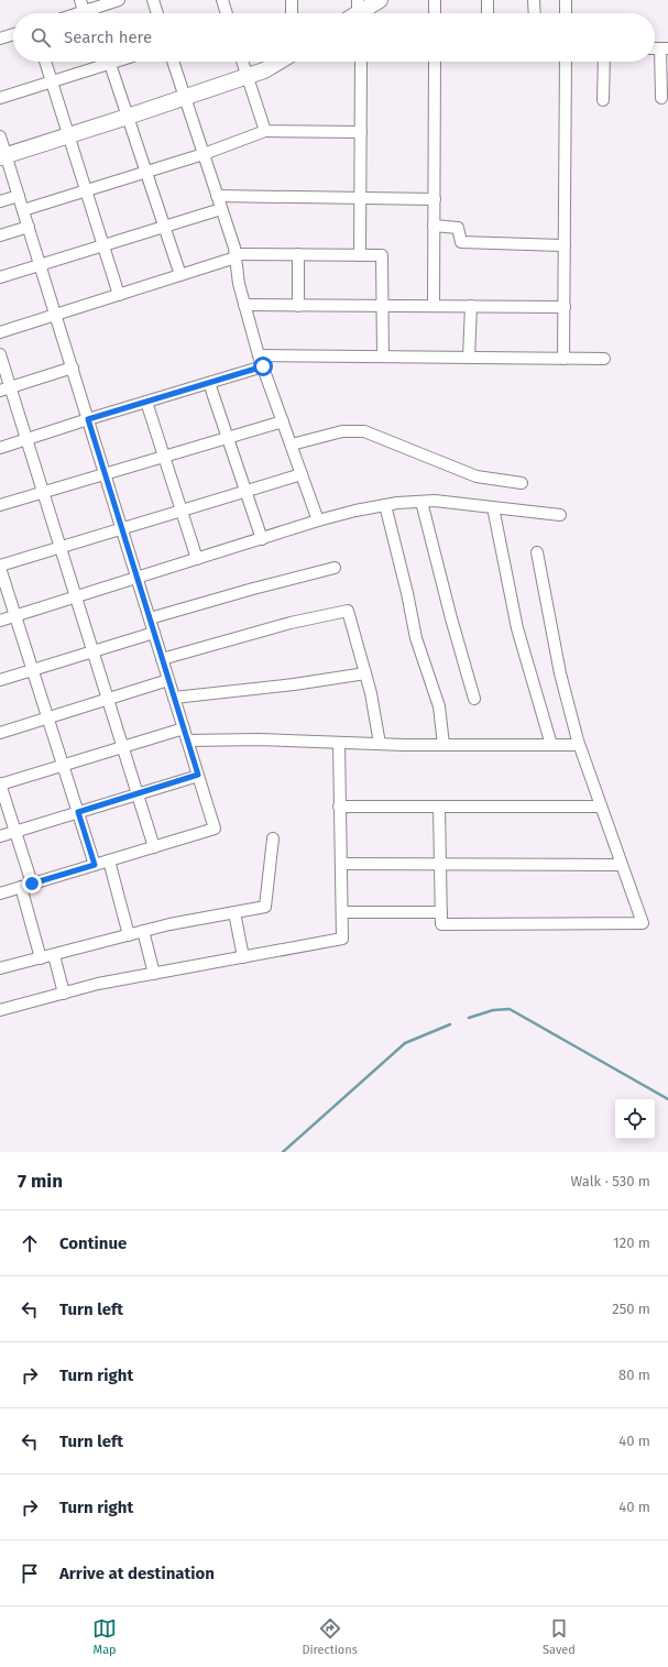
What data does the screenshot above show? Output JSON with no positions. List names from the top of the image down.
{
  "page": {
    "search": "Search here",
    "heading": ["7 min", "Walk · 530 m"],
    "list": [
      ["Continue", "120 m"],
      ["Turn left", "250 m"],
      ["Turn right", "80 m"],
      ["Turn left", "40 m"],
      ["Turn right", "40 m"],
      "Arrive at destination"
    ],
    "nav": ["Map", "Directions", "Saved"]
  }
}
